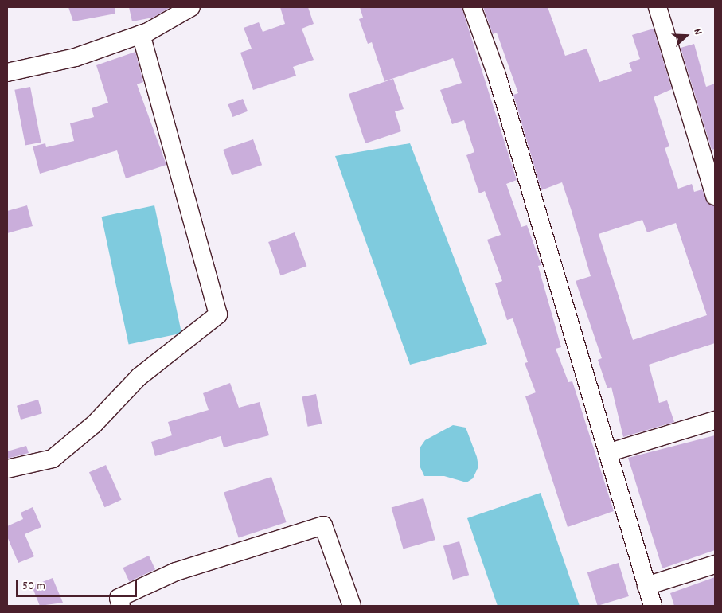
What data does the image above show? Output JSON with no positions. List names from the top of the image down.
{
  "scale_bar": "50 m",
  "north": "right"
}
